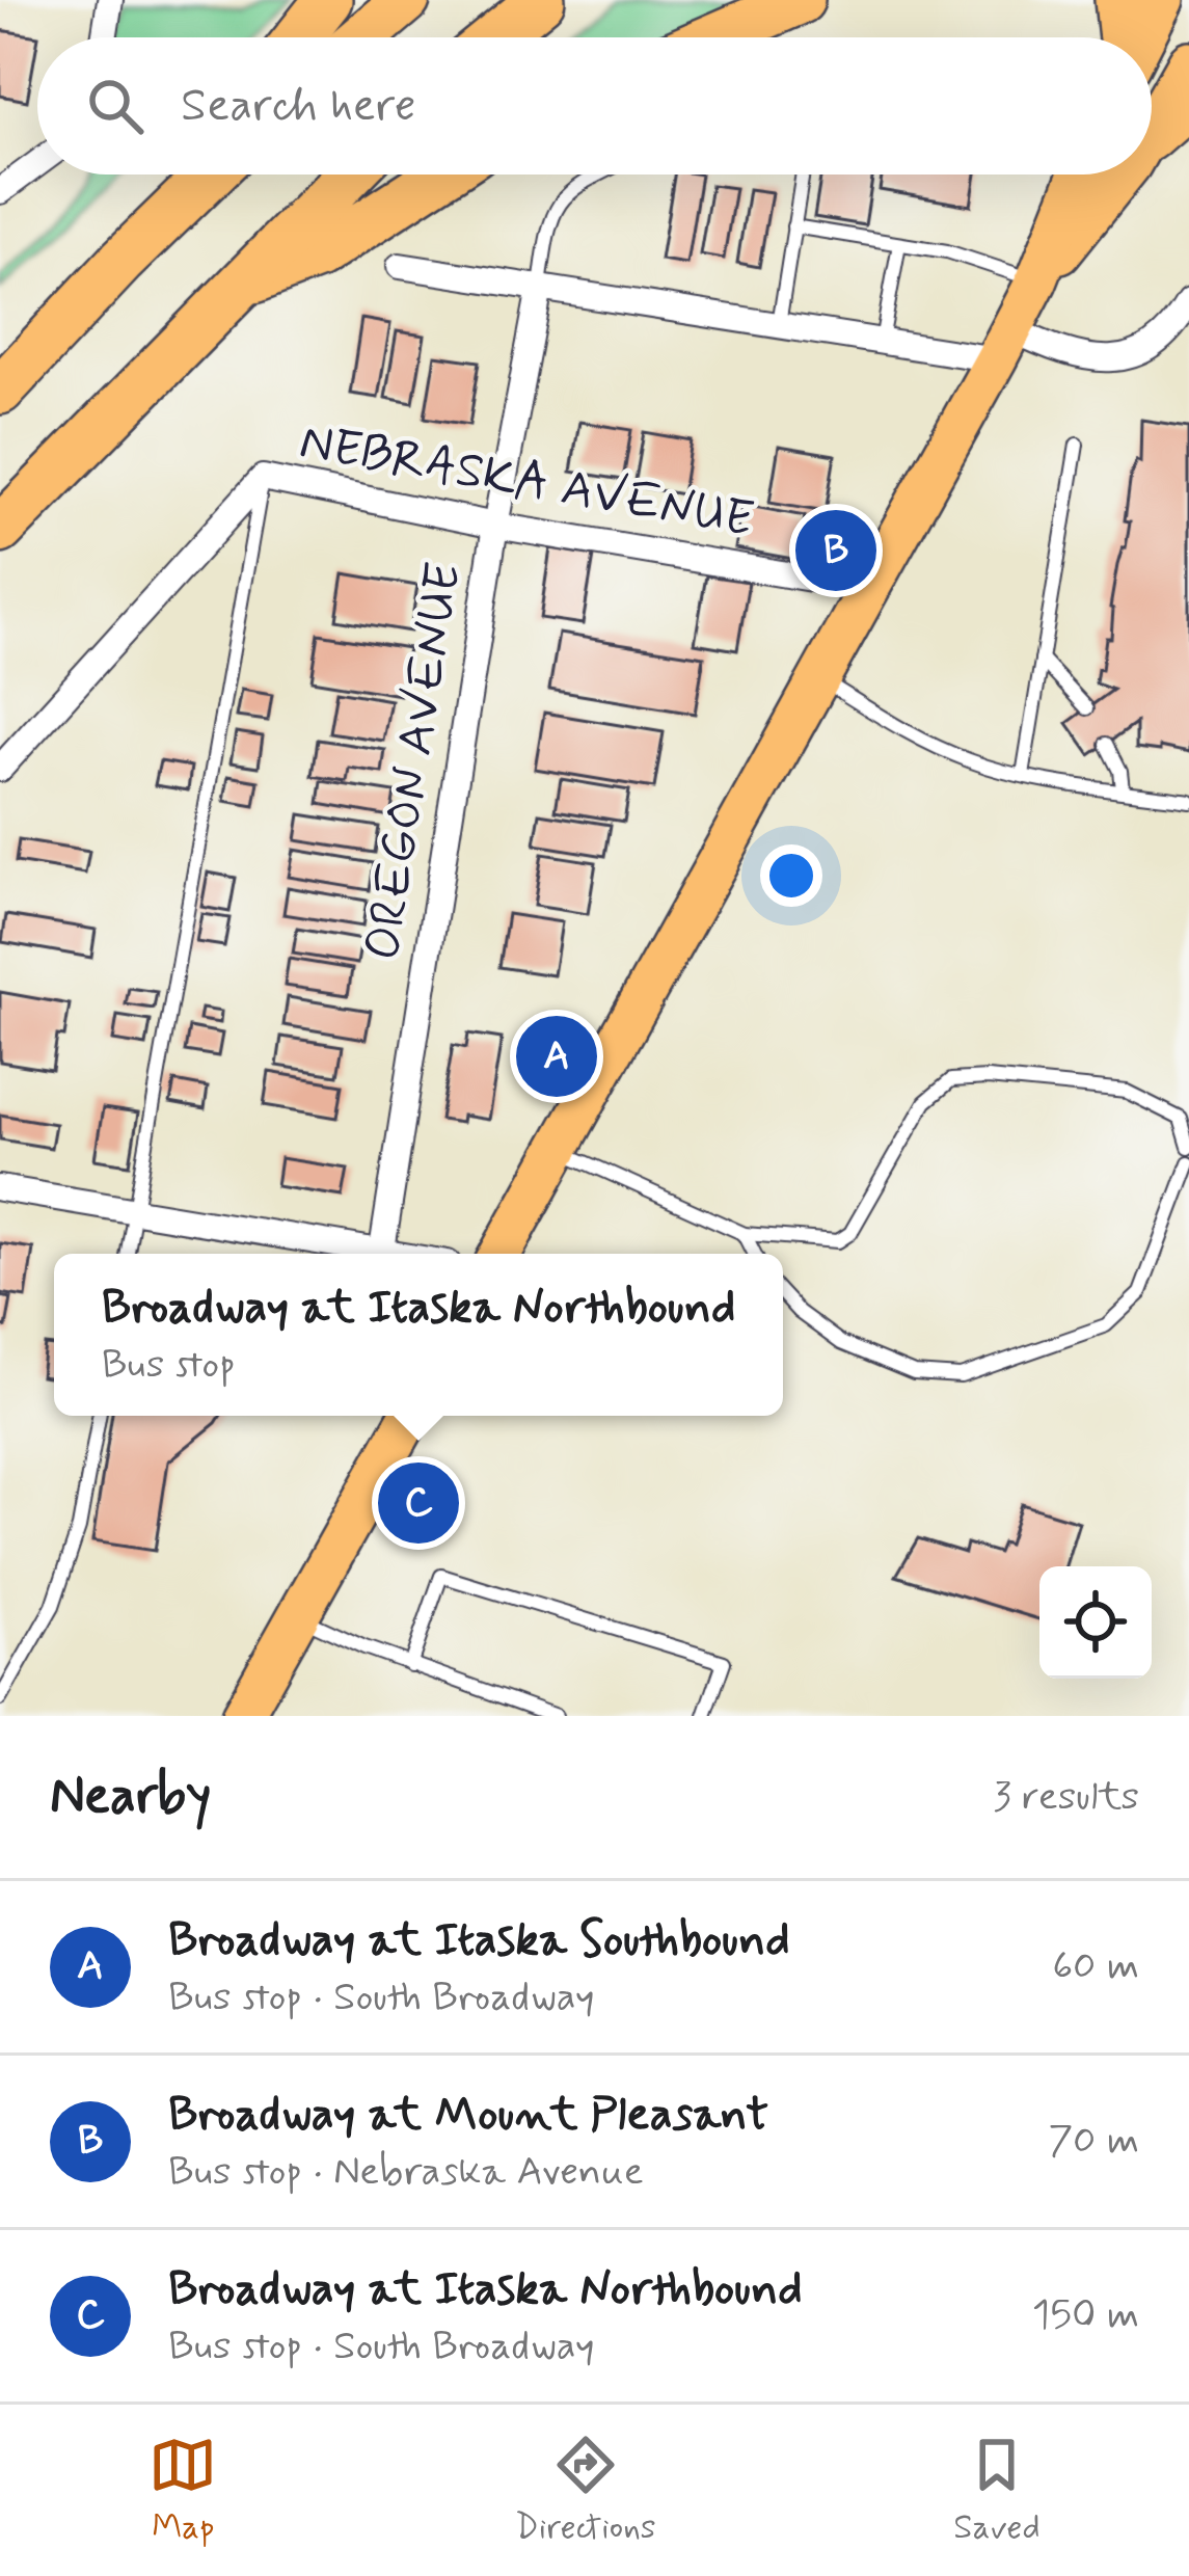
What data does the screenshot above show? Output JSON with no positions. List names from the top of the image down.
{
  "streets": {
    "street": ["NEBRASKA AVENUE", "OREGON AVENUE"]
  },
  "crossings": [
    ["NEBRASKA AVENUE", "OREGON AVENUE"]
  ],
  "page": {
    "search": "Search here",
    "pins": ["B", "A", "C"],
    "popup": ["Broadway at Itaska Northbound", "Bus stop"],
    "heading": ["Nearby", "3 results"],
    "list": [
      {
        "mark": "A",
        "name": "Broadway at Itaska Southbound",
        "note": "Bus stop · South Broadway",
        "value": "60 m"
      },
      {
        "mark": "B",
        "name": "Broadway at Mount Pleasant",
        "note": "Bus stop · Nebraska Avenue",
        "value": "70 m"
      },
      {
        "mark": "C",
        "name": "Broadway at Itaska Northbound",
        "note": "Bus stop · South Broadway",
        "value": "150 m"
      }
    ],
    "nav": ["Map", "Directions", "Saved"]
  }
}
